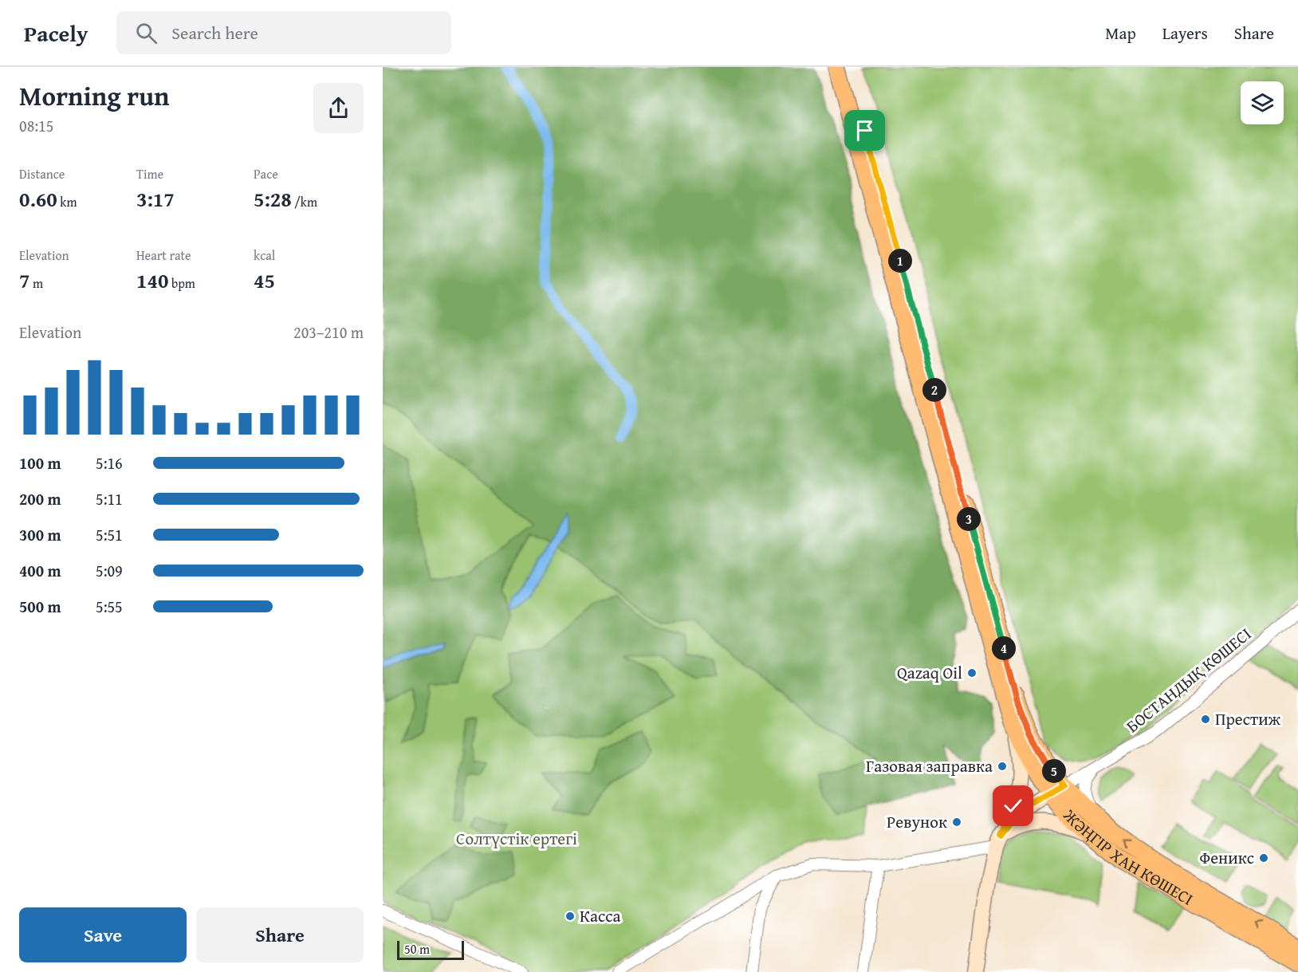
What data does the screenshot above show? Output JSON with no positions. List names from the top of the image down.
{
  "streets": {
    "main road": ["ЖӘҢГІР ХАН КӨШЕСІ"],
    "street": ["БОСТАНДЫҚ КӨШЕСІ"]
  },
  "parks": ["Солтүстік ертегі"],
  "places": [
    "Qazaq Oil",
    "Престиж",
    "Газовая заправка",
    "Ревунок",
    "Феникс",
    "Касса"
  ],
  "scale_bar": "50 m",
  "page": {
    "header": "Pacely",
    "search": "Search here",
    "nav": ["Map", "Layers", "Share"],
    "heading": ["Morning run", "08:15"],
    "stats": [
      ["Distance", "0.60 km"],
      ["Time", "3:17"],
      ["Pace", "5:28 /km"],
      ["Elevation", "7 m"],
      ["Heart rate", "140 bpm"],
      ["kcal", "45"]
    ],
    "pins": [
      "1",
      "2",
      "3",
      "4",
      "5"
    ],
    "chart": ["Elevation", "203–210 m"],
    "list": [
      {
        "name": "100 m",
        "note": "5:16"
      },
      {
        "name": "200 m",
        "note": "5:11"
      },
      {
        "name": "300 m",
        "note": "5:51"
      },
      {
        "name": "400 m",
        "note": "5:09"
      },
      {
        "name": "500 m",
        "note": "5:55"
      }
    ],
    "buttons": ["Save", "Share"],
    "scale": "50 m"
  }
}
